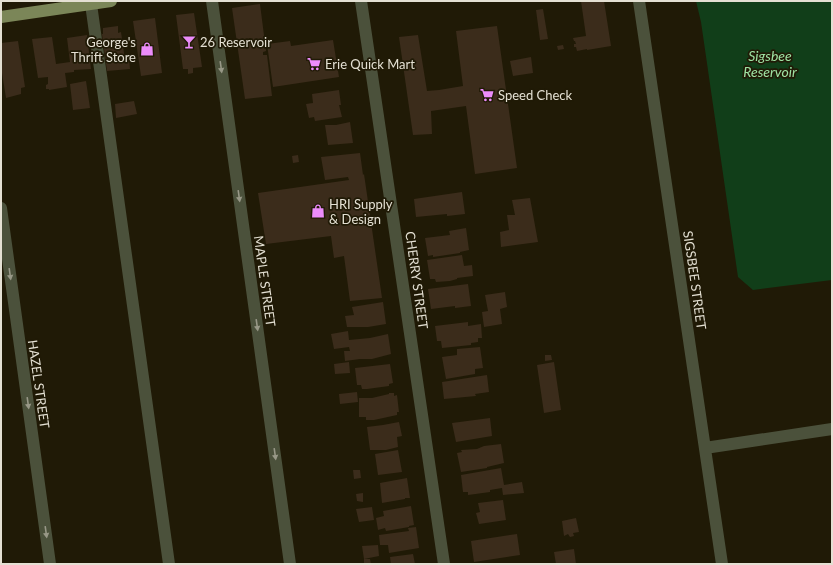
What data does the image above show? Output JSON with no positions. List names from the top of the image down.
{
  "streets": {
    "street": [
      "CHERRY STREET",
      "SIGSBEE STREET",
      "MAPLE STREET",
      "HAZEL STREET"
    ]
  },
  "one_way": ["MAPLE STREET", "HAZEL STREET"],
  "water": ["Sigsbee Reservoir"],
  "places": {
    "bar": ["26 Reservoir"],
    "shop": ["George's Thrift Store", "HRI Supply & Design"],
    "supermarket": ["Erie Quick Mart", "Speed Check"]
  }
}
